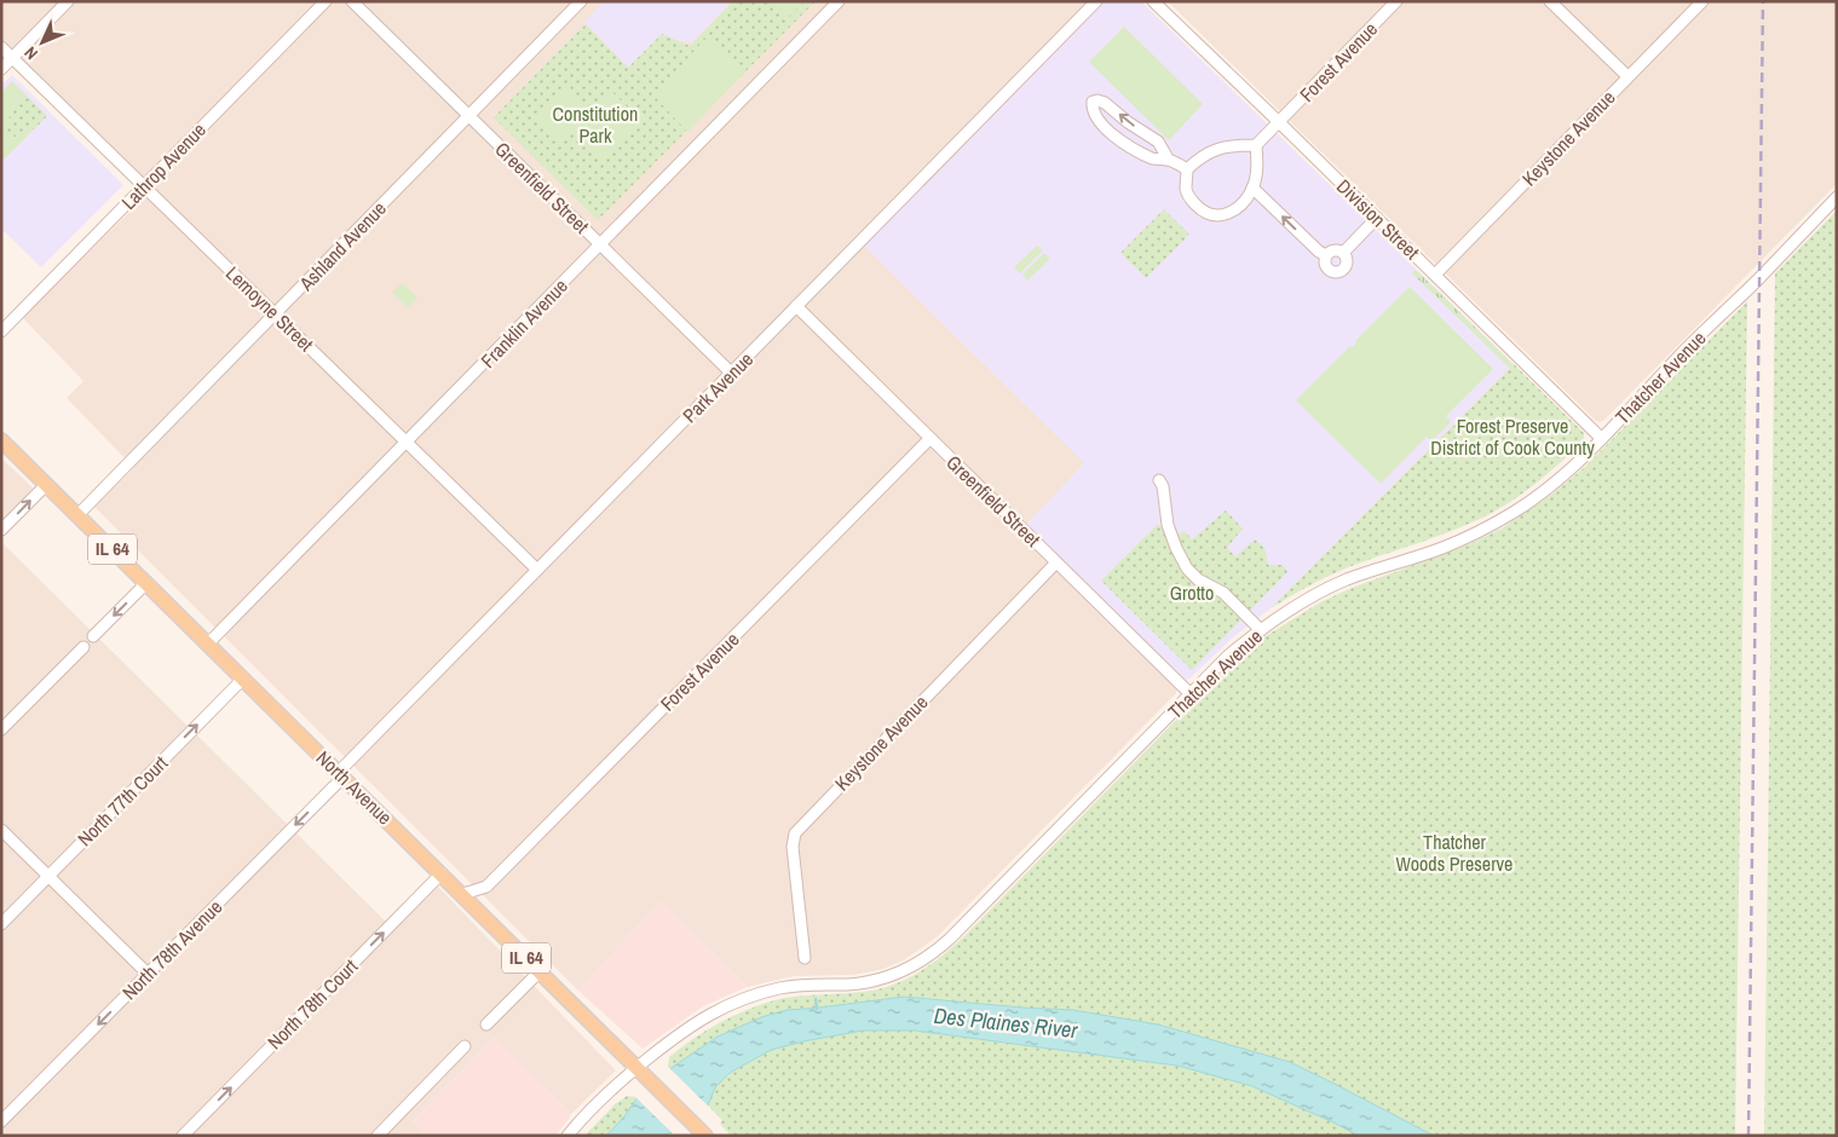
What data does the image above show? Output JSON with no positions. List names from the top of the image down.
{
  "streets": {
    "main road": ["IL 64", "North Avenue"],
    "street": [
      "Forest Avenue",
      "Keystone Avenue",
      "Lathrop Avenue",
      "Greenfield Street",
      "Division Street",
      "Ashland Avenue",
      "Lemoyne Street",
      "Franklin Avenue",
      "Thatcher Avenue",
      "Park Avenue",
      "North 77th Court",
      "North 78th Avenue",
      "North 78th Court"
    ]
  },
  "crossings": [
    ["Forest Avenue", "Greenfield Street"],
    ["Forest Avenue", "Division Street"],
    ["Forest Avenue", "North Avenue"],
    ["Keystone Avenue", "Greenfield Street"],
    ["Keystone Avenue", "Division Street"],
    ["Lathrop Avenue", "Lemoyne Street"],
    ["Greenfield Street", "Ashland Avenue"],
    ["Greenfield Street", "Franklin Avenue"],
    ["Greenfield Street", "Thatcher Avenue"],
    ["Greenfield Street", "Park Avenue"],
    ["Division Street", "Thatcher Avenue"],
    ["Ashland Avenue", "Lemoyne Street"],
    ["Ashland Avenue", "North Avenue"],
    ["Lemoyne Street", "Franklin Avenue"],
    ["Lemoyne Street", "Park Avenue"],
    ["Franklin Avenue", "North Avenue"],
    ["Thatcher Avenue", "North Avenue"],
    ["Park Avenue", "North Avenue"],
    ["Park Avenue", "North 78th Avenue"],
    ["North Avenue", "North 77th Court"],
    ["North Avenue", "North 78th Avenue"],
    ["North Avenue", "North 78th Court"]
  ],
  "one_way": ["North 77th Court", "North 78th Avenue", "North 78th Court"],
  "water": ["Des Plaines River"],
  "parks": [
    "Constitution Park",
    "Forest Preserve District of Cook County",
    "Grotto",
    "Thatcher Woods Preserve"
  ],
  "north": "bottom left"
}
